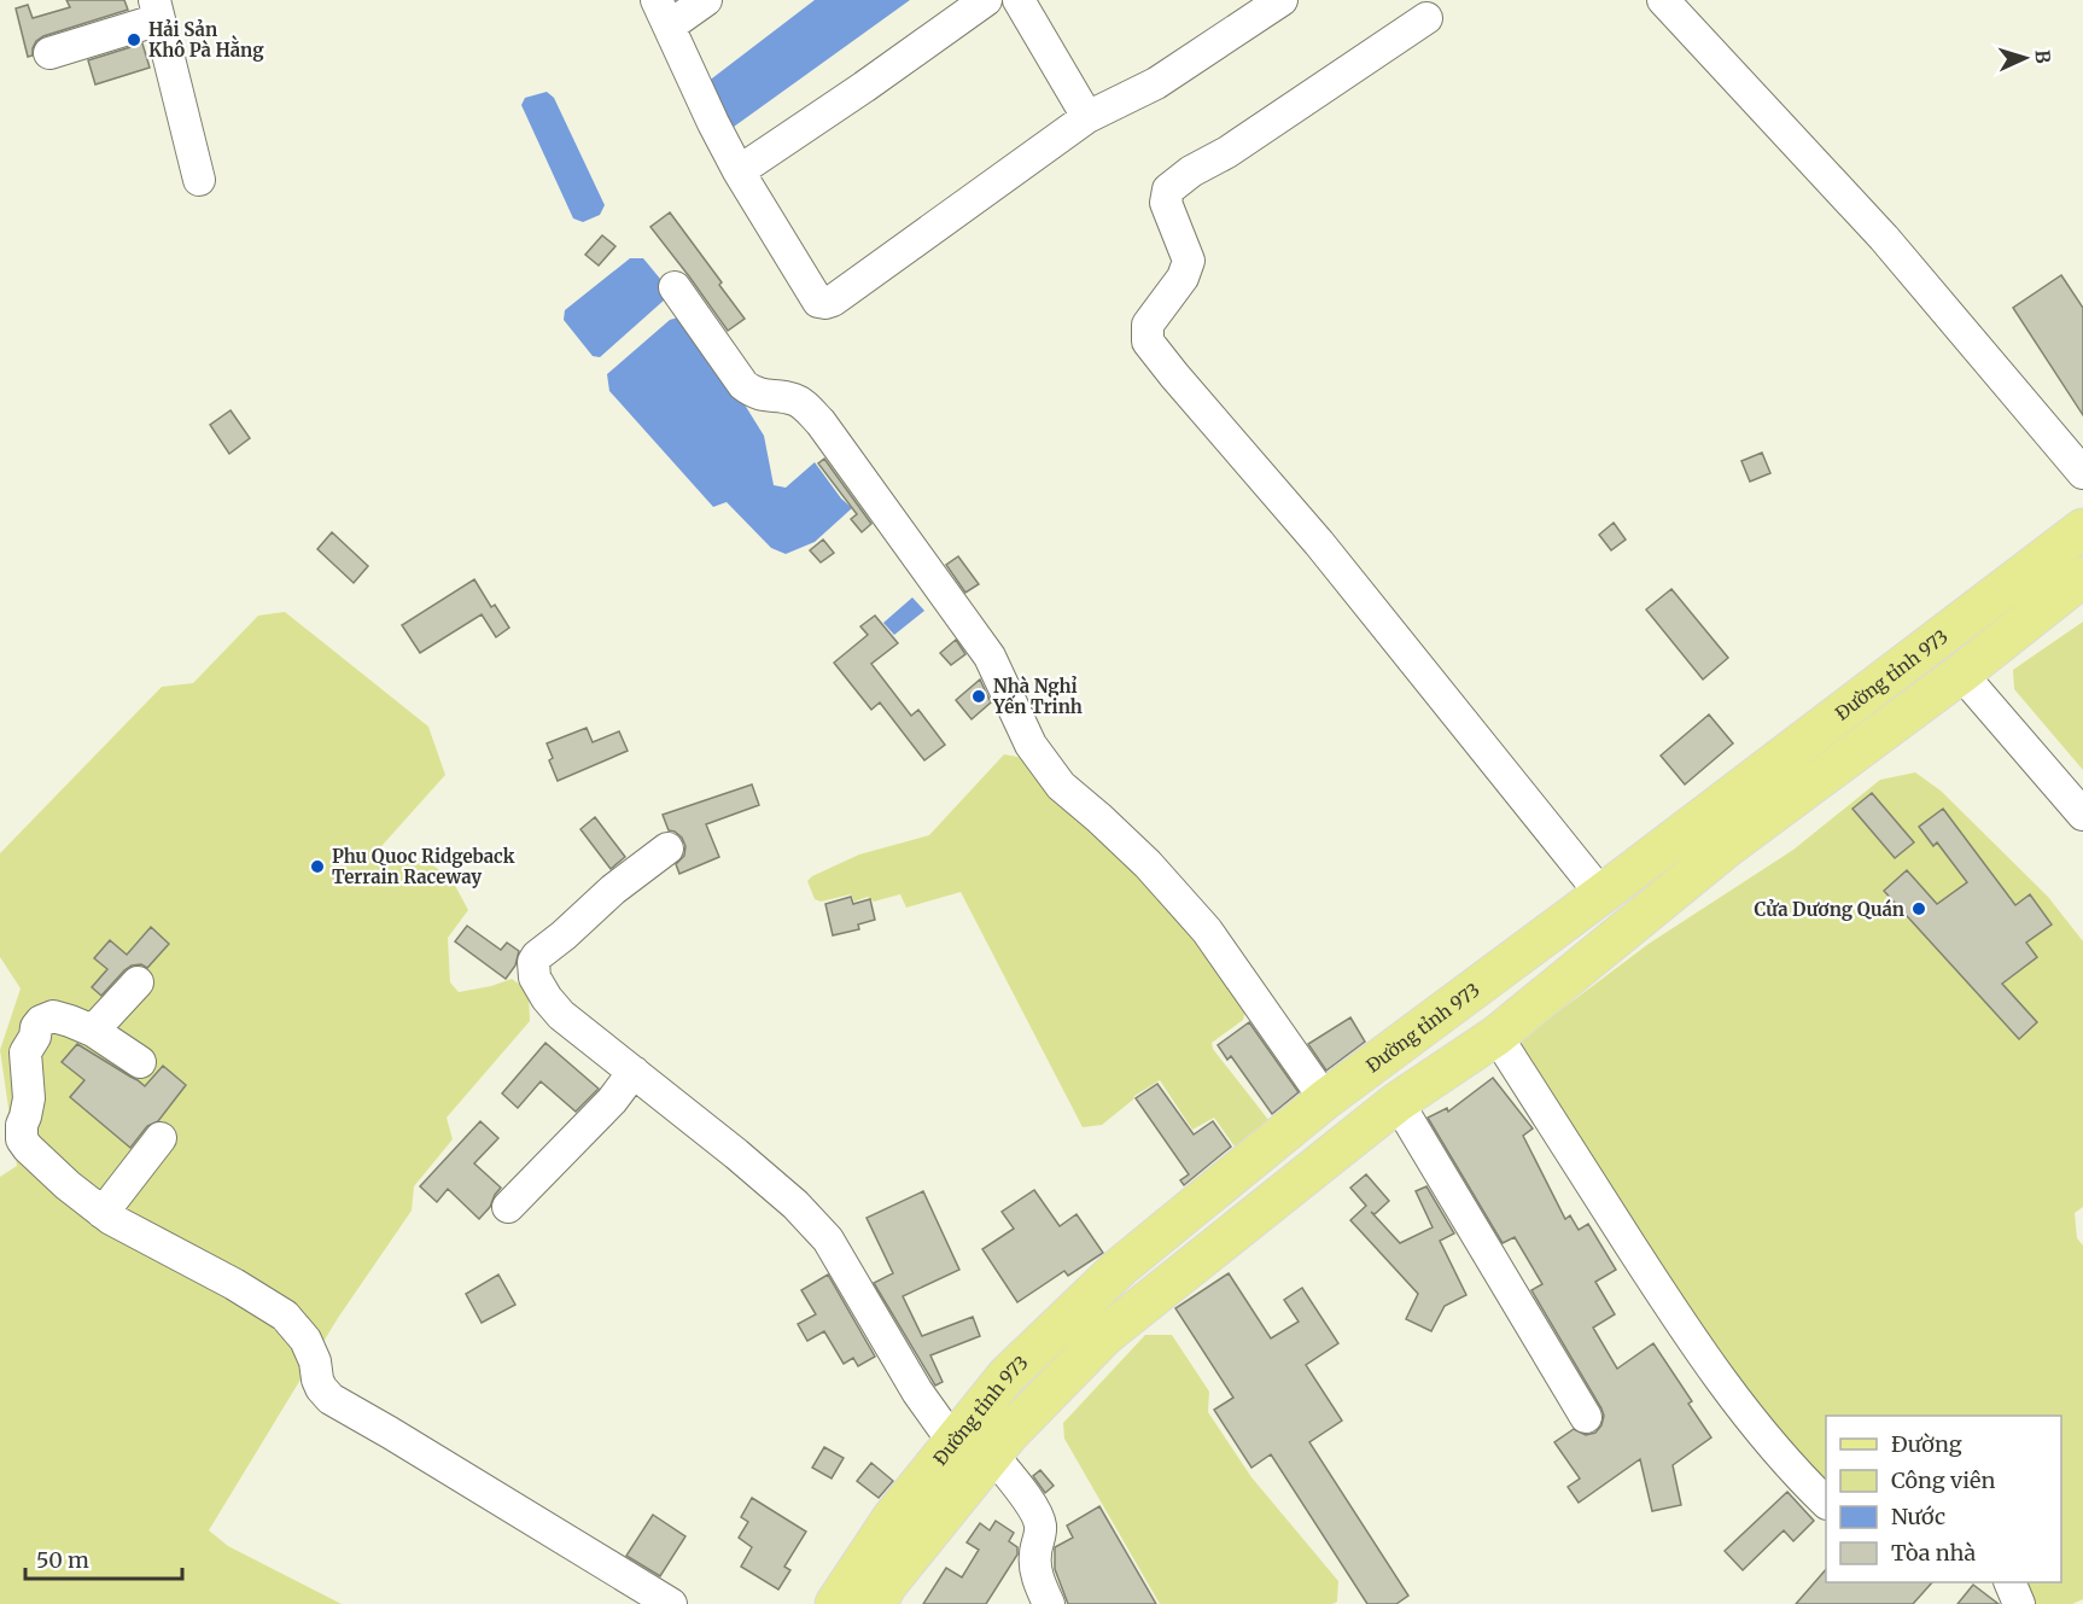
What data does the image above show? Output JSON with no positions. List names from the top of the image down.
{
  "streets": {
    "main road": ["Đường tỉnh 973"]
  },
  "places": [
    "Hải Sản Khô Pà Hằng",
    "Nhà Nghỉ Yến Trinh",
    "Phu Quoc Ridgeback Terrain Raceway",
    "Cửa Dương Quán"
  ],
  "legend": [
    "Đường",
    "Công viên",
    "Nước",
    "Tòa nhà"
  ],
  "scale_bar": "50 m",
  "north": "right"
}
